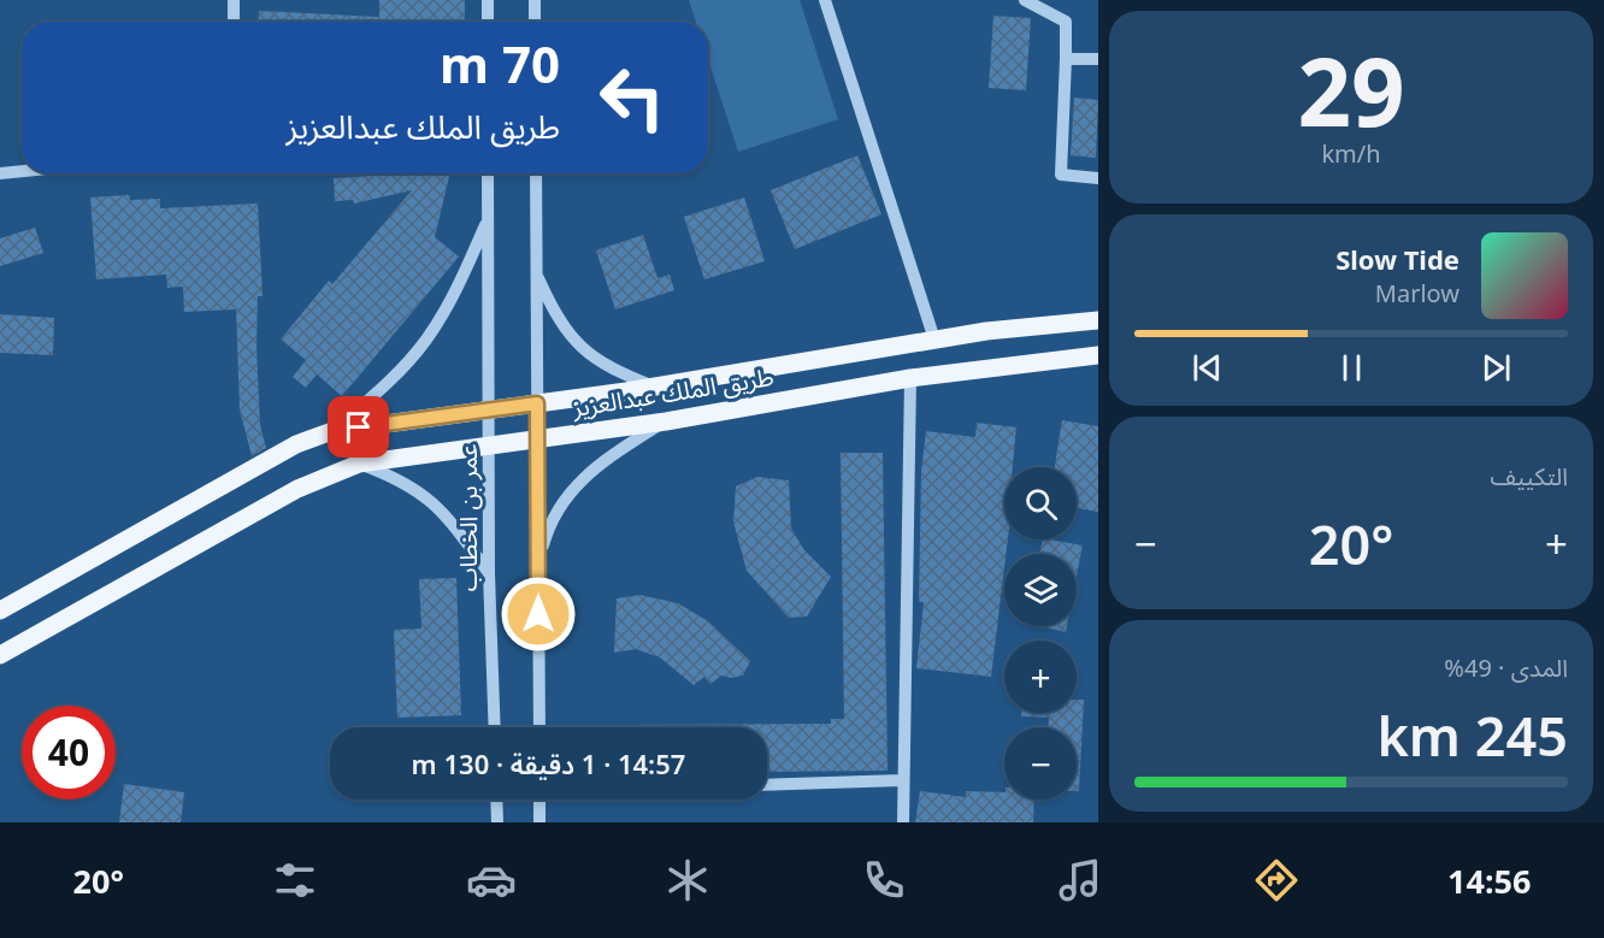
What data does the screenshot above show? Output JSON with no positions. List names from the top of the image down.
{
  "streets": {
    "main road": ["طريق الملك عبدالعزيز"],
    "street": ["عمر بن الخطاب"]
  },
  "crossings": [
    ["طريق الملك عبدالعزيز", "عمر بن الخطاب"]
  ],
  "page": {
    "tile": [
      ["29", "km/h"],
      "التكييف",
      ["المدى · 49%", "245 km"]
    ],
    "turn": ["70 m", "طريق الملك عبدالعزيز"],
    "song": ["Slow Tide", "Marlow"],
    "map_buttons": ["+", "−"],
    "heat": ["−", "20°", "+"],
    "limit": "40",
    "trip": "14:57 · 1 دقيقة · 130 m",
    "tabs": ["14:56", "20°"]
  }
}
